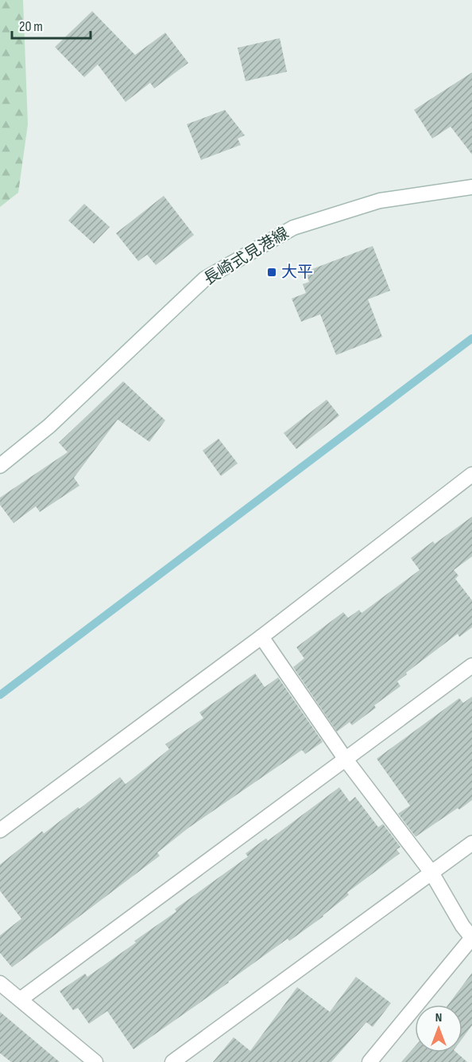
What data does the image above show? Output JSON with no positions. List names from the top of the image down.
{
  "streets": {
    "street": ["長崎式見港線"]
  },
  "places": {
    "transit": ["大平"]
  },
  "scale_bar": "20 m",
  "north": "top"
}
